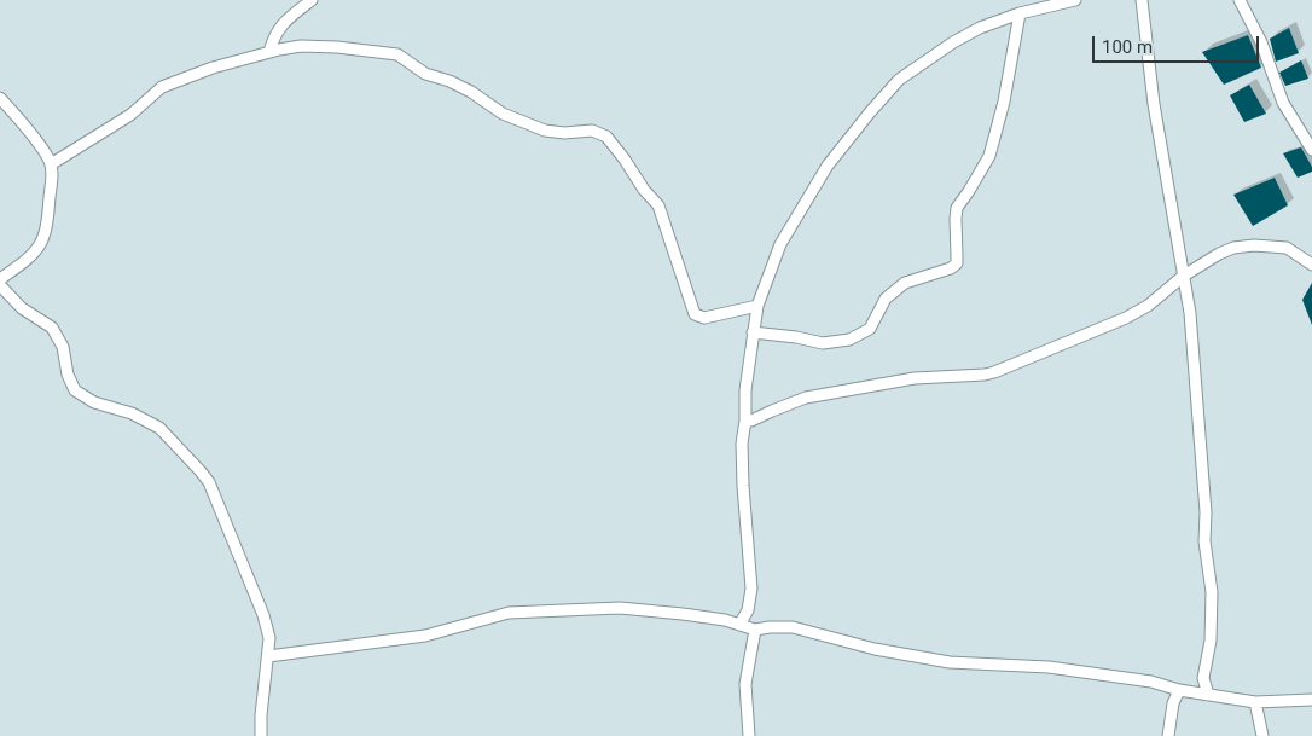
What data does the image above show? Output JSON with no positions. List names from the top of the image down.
{
  "scale_bar": "100 m"
}
